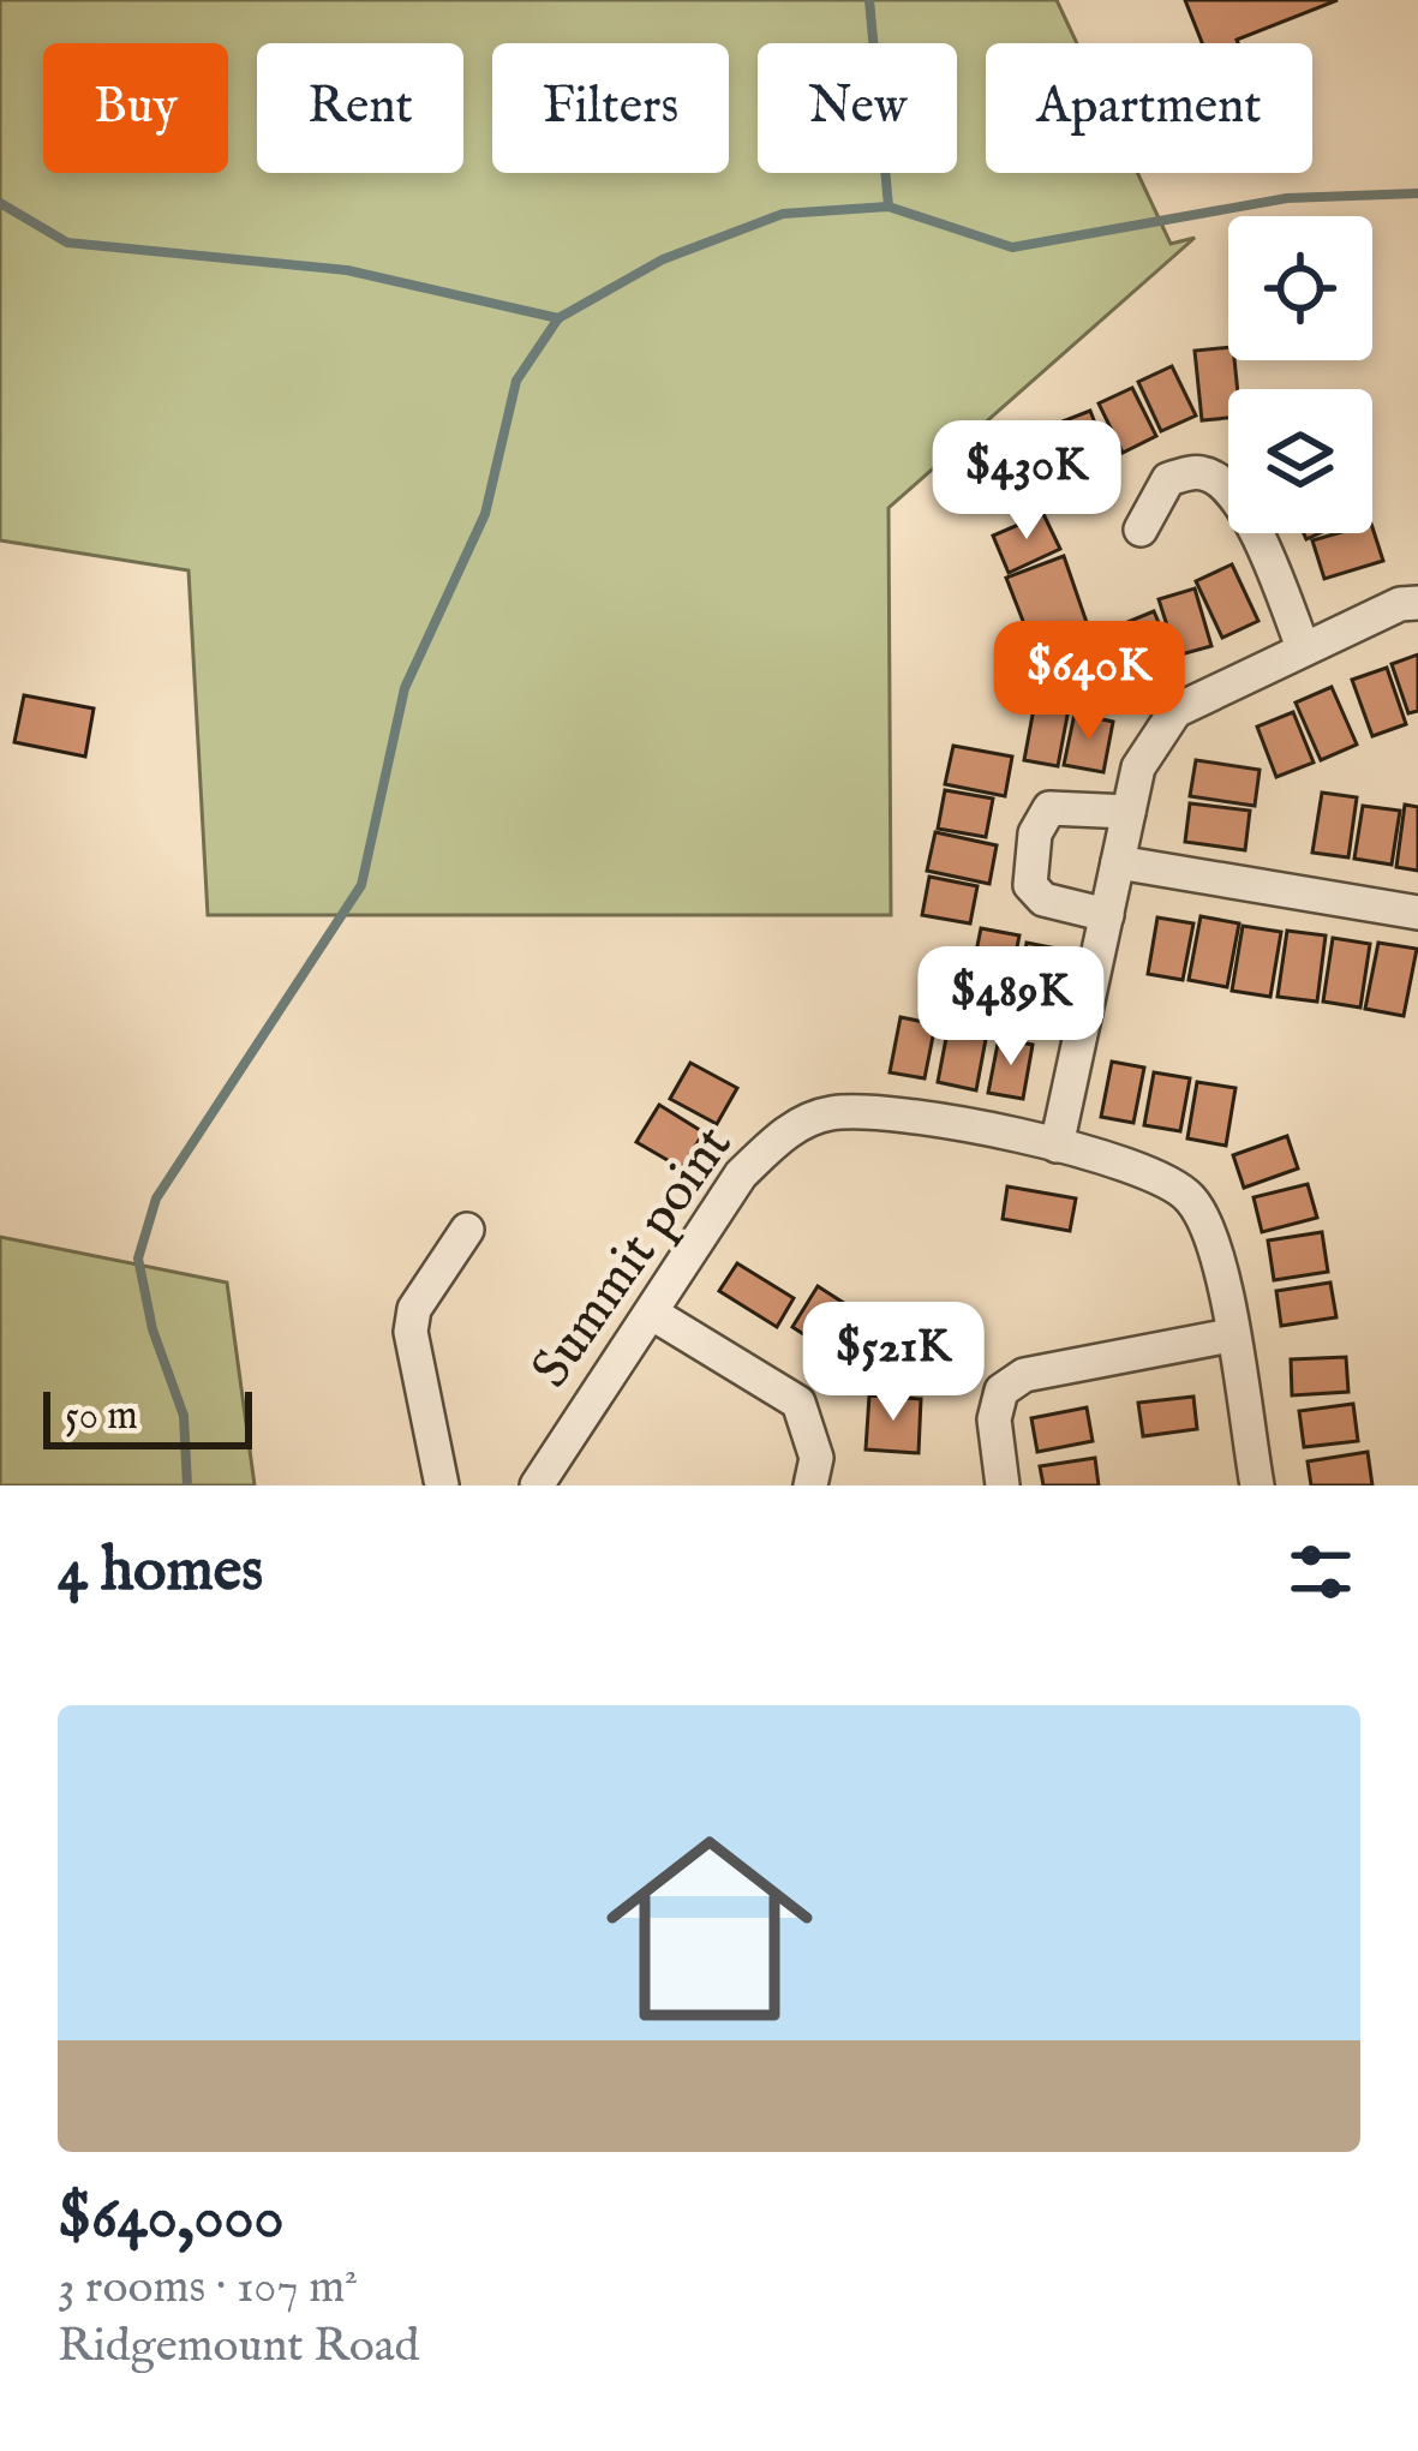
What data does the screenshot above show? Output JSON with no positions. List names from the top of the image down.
{
  "streets": {
    "street": ["Summit point"]
  },
  "scale_bar": "50 m",
  "page": {
    "chip": [
      "Buy",
      "Rent",
      "Filters",
      "New",
      "Apartment"
    ],
    "price": [
      "$430K",
      "$640K",
      "$489K",
      "$521K"
    ],
    "scale": "50 m",
    "heading": "4 homes",
    "list": [
      {
        "name": "$640,000",
        "note": "3 rooms · 107 m² · Ridgemount Road"
      }
    ]
  }
}
